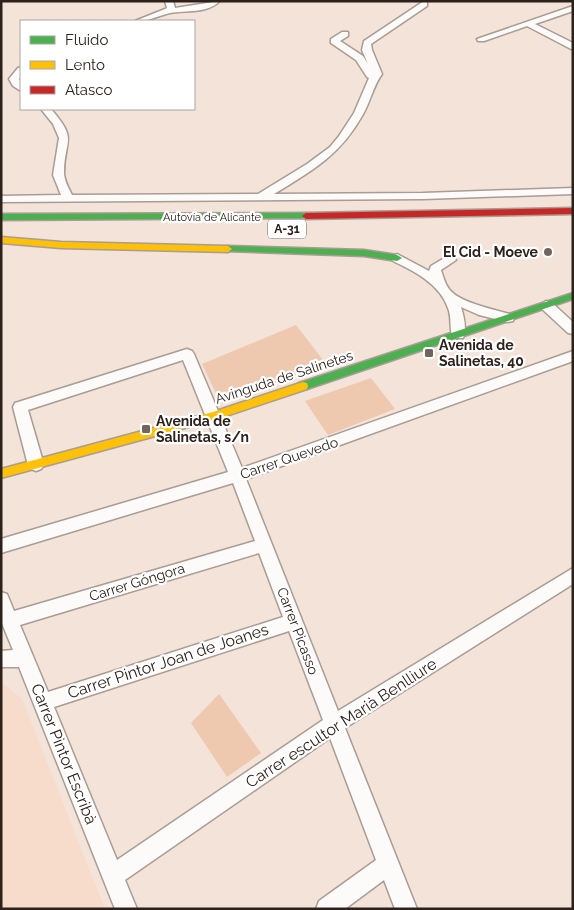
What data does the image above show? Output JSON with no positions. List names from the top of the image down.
{
  "streets": {
    "main road": ["Autovía de Alicante", "A-31", "Avinguda de Salinetes"],
    "street": [
      "Carrer Quevedo",
      "Carrer Góngora",
      "Carrer Picasso",
      "Carrer Pintor Joan de Joanes",
      "Carrer escultor Marià Benlliure",
      "Carrer Pintor Escribà"
    ]
  },
  "crossings": [
    ["Avinguda de Salinetes", "Carrer Picasso"],
    ["Carrer Quevedo", "Carrer Picasso"],
    ["Carrer Góngora", "Carrer Picasso"],
    ["Carrer Góngora", "Carrer Pintor Escribà"],
    ["Carrer Picasso", "Carrer Pintor Joan de Joanes"],
    ["Carrer Picasso", "Carrer escultor Marià Benlliure"],
    ["Carrer Pintor Joan de Joanes", "Carrer Pintor Escribà"],
    ["Carrer escultor Marià Benlliure", "Carrer Pintor Escribà"]
  ],
  "places": {
    "other": ["El Cid - Moeve"],
    "transit": ["Avenida de Salinetas, 40", "Avenida de Salinetas, s/n"]
  },
  "legend": ["Fluido", "Lento", "Atasco"]
}
